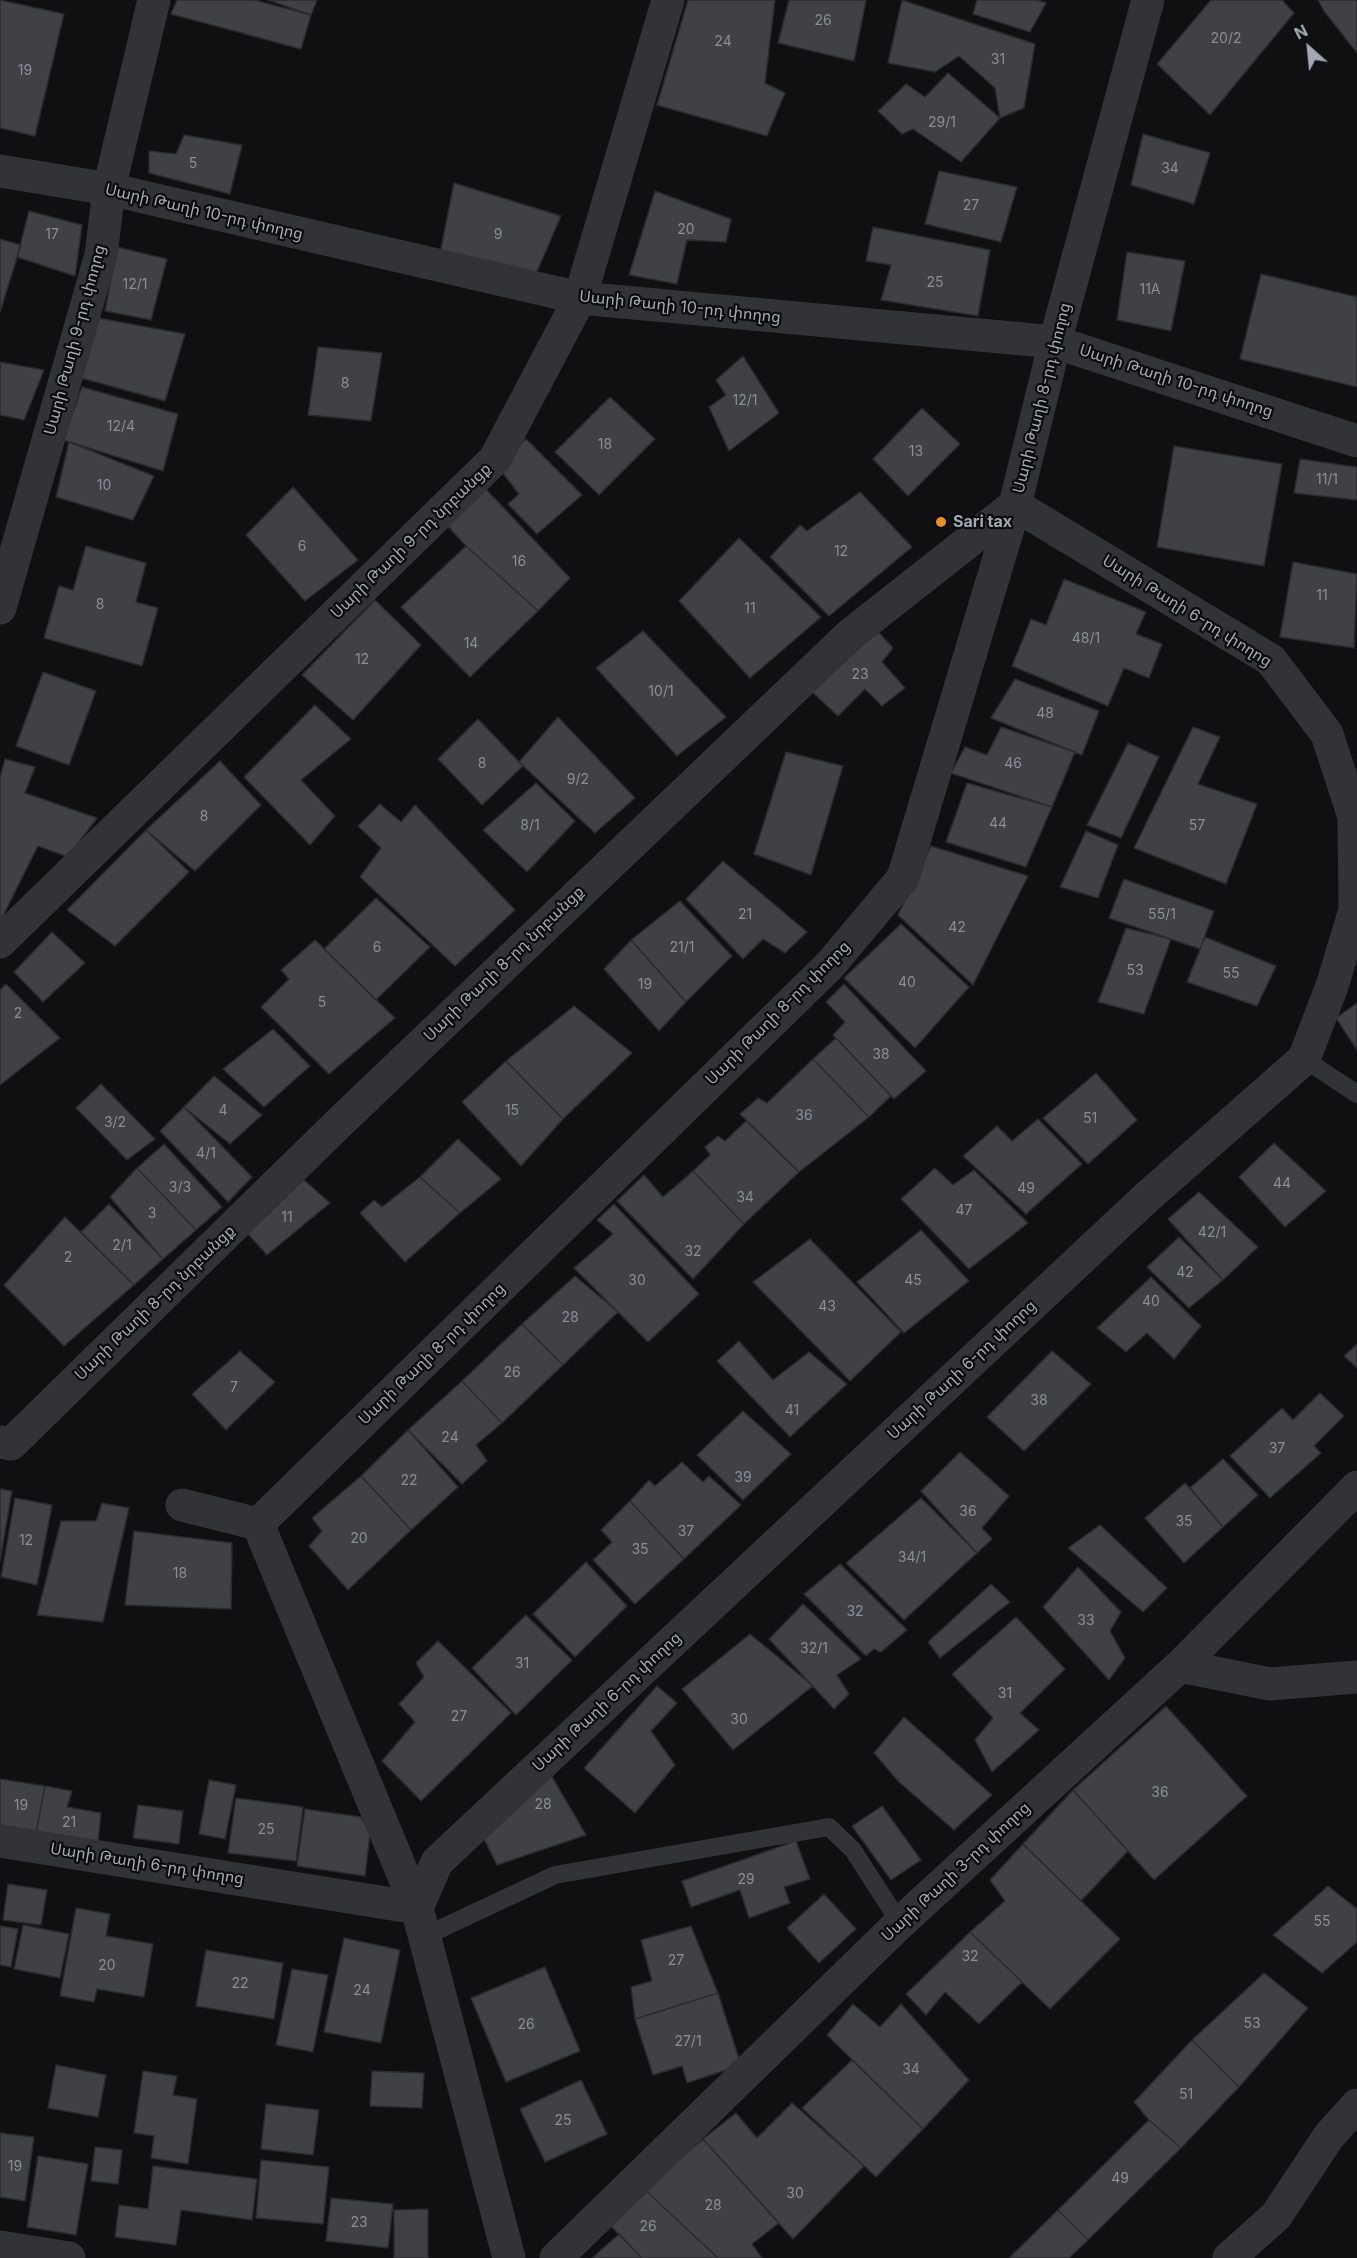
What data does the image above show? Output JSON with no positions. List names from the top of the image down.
{
  "streets": {
    "street": [
      "Սարի Թաղի 10-րդ փողոց",
      "Սարի Թաղի 9-րդ փողոց",
      "Սարի Թաղի 8-րդ փողոց",
      "Սարի Թաղի 9-րդ նրբանցք",
      "Սարի Թաղի 6-րդ փողոց",
      "Սարի Թաղի 8-րդ նրբանցք",
      "Սարի Թաղի 3-րդ փողոց"
    ]
  },
  "crossings": [
    ["Սարի Թաղի 10-րդ փողոց", "Սարի Թաղի 9-րդ փողոց"],
    ["Սարի Թաղի 10-րդ փողոց", "Սարի Թաղի 8-րդ փողոց"],
    ["Սարի Թաղի 10-րդ փողոց", "Սարի Թաղի 9-րդ նրբանցք"],
    ["Սարի Թաղի 8-րդ փողոց", "Սարի Թաղի 6-րդ փողոց"],
    ["Սարի Թաղի 8-րդ փողոց", "Սարի Թաղի 8-րդ նրբանցք"],
    ["Սարի Թաղի 6-րդ փողոց", "Սարի Թաղի 8-րդ նրբանցք"]
  ],
  "places": ["Sari tax"],
  "house_numbers": [
    "26",
    "20/2",
    "24",
    "31",
    "19",
    "29/1",
    "5",
    "34",
    "27",
    "20",
    "17",
    "9",
    "25",
    "12/1",
    "11A",
    "8",
    "12/1",
    "12/4",
    "18",
    "13",
    "11/1",
    "10",
    "6",
    "12",
    "16",
    "11",
    "8",
    "11",
    "48/1",
    "14",
    "12",
    "23",
    "10/1",
    "48",
    "8",
    "46",
    "9/2",
    "8",
    "44",
    "8/1",
    "57",
    "21",
    "55/1",
    "42",
    "6",
    "21/1",
    "53",
    "55",
    "40",
    "19",
    "5",
    "2",
    "38",
    "4",
    "15",
    "36",
    "51",
    "3/2",
    "4/1",
    "44",
    "3/3",
    "49",
    "34",
    "47",
    "3",
    "11",
    "42/1",
    "2/1",
    "32",
    "2",
    "42",
    "30",
    "45",
    "40",
    "43",
    "28",
    "26",
    "7",
    "38",
    "41",
    "24",
    "37",
    "39",
    "22",
    "36",
    "35",
    "37",
    "20",
    "12",
    "35",
    "34/1",
    "18",
    "32",
    "33",
    "32/1",
    "31",
    "31",
    "27",
    "30",
    "36",
    "28",
    "19",
    "21",
    "25",
    "29",
    "55",
    "32",
    "27",
    "20",
    "22",
    "24",
    "53",
    "26",
    "27/1",
    "34",
    "51",
    "25",
    "19",
    "49",
    "30",
    "28",
    "23",
    "26"
  ],
  "north": "top left"
}
